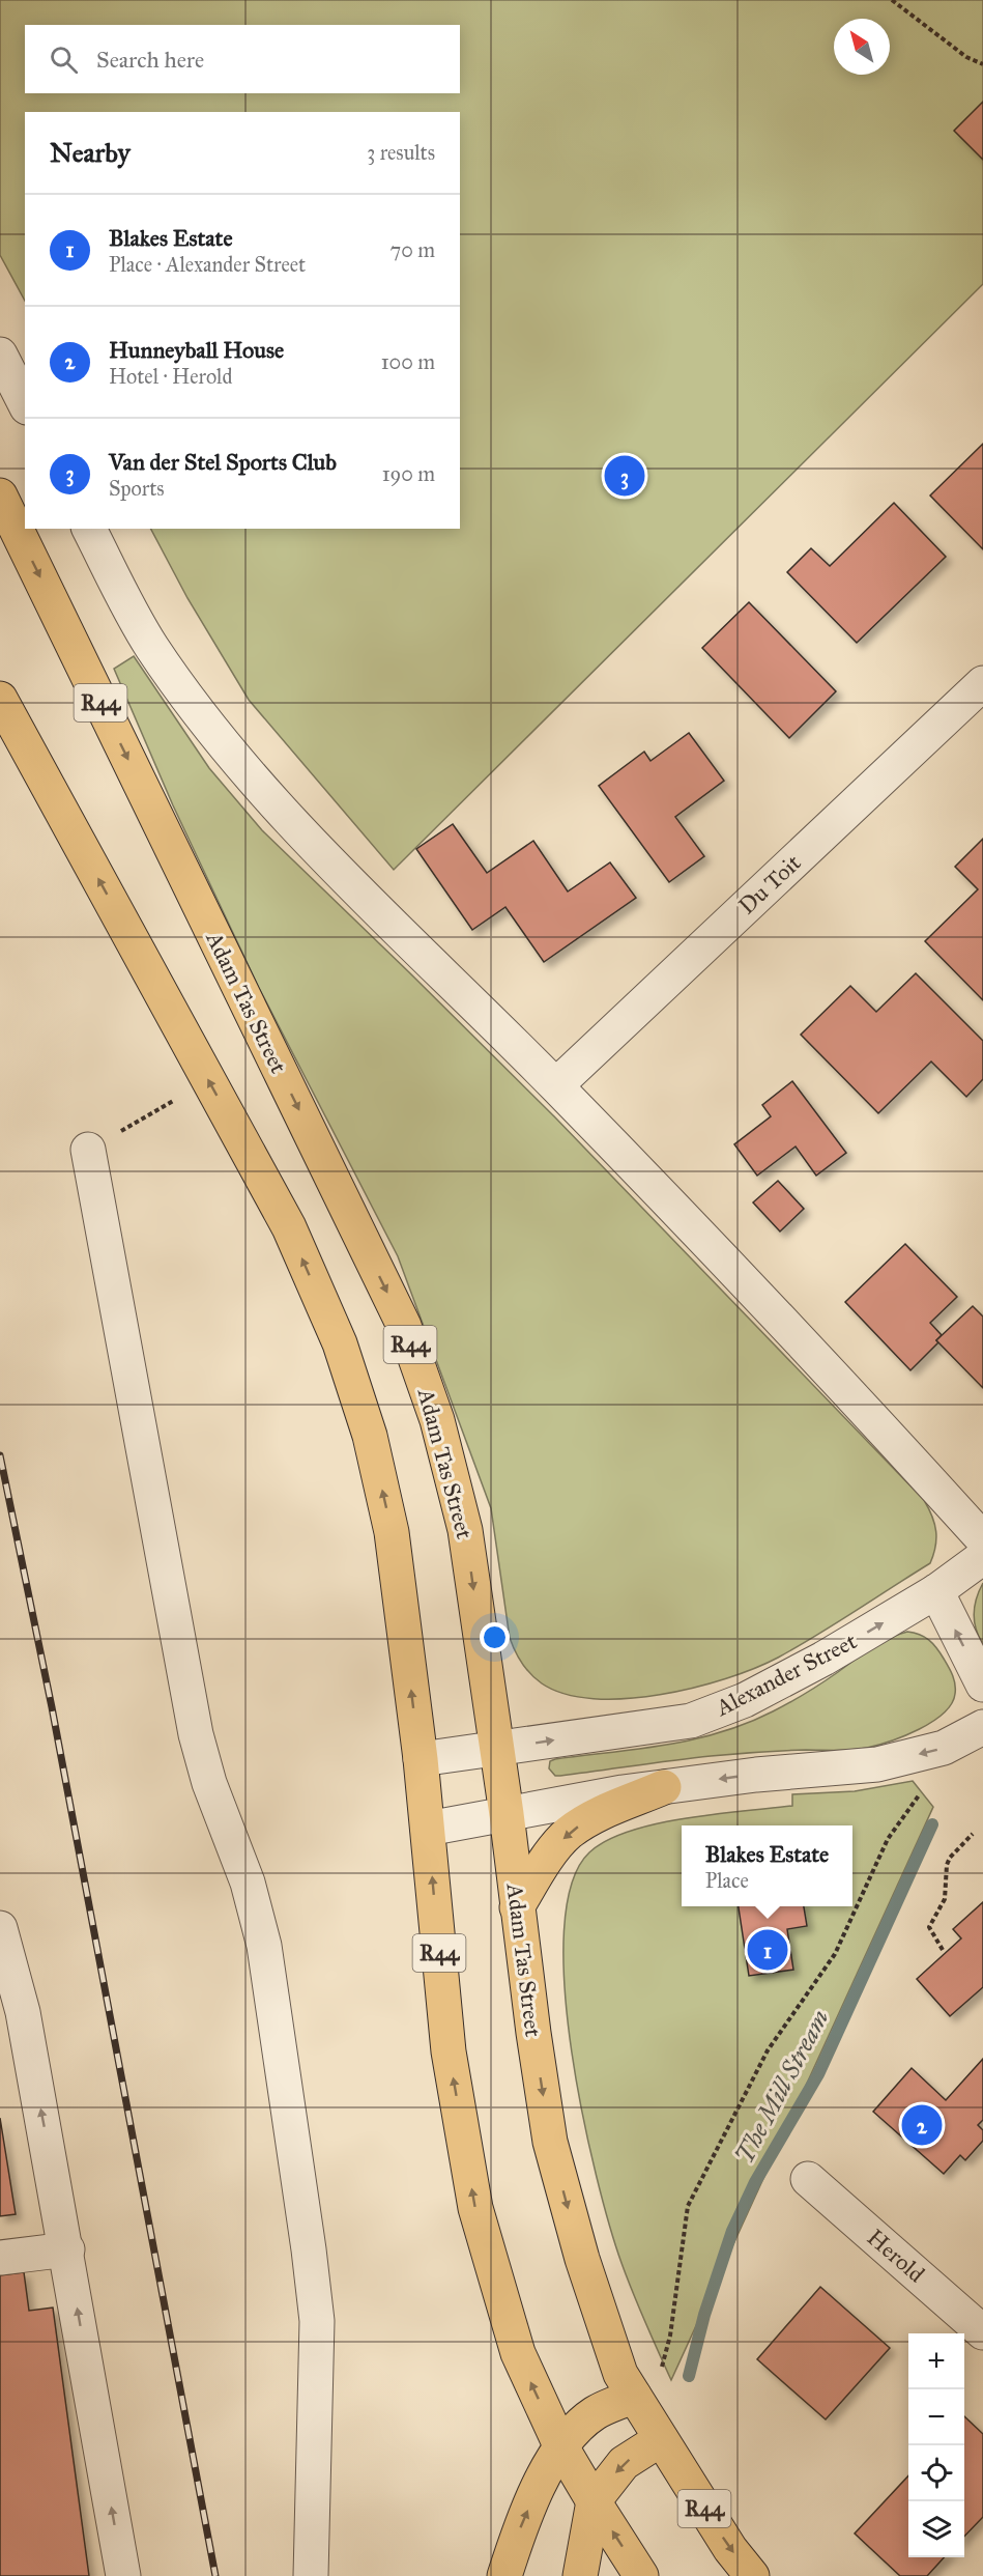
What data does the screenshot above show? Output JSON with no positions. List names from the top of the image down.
{
  "streets": {
    "main road": ["R44", "Adam Tas Street"],
    "street": ["Du Toit", "Alexander Street", "Herold"]
  },
  "crossings": [
    ["R44", "Adam Tas Street"],
    ["R44", "Alexander Street"],
    ["Adam Tas Street", "Alexander Street"]
  ],
  "water": ["The Mill Stream"],
  "north": "top left",
  "page": {
    "search": "Search here",
    "heading": ["Nearby", "3 results"],
    "list": [
      {
        "mark": "1",
        "name": "Blakes Estate",
        "note": "Place · Alexander Street",
        "value": "70 m"
      },
      {
        "mark": "2",
        "name": "Hunneyball House",
        "note": "Hotel · Herold",
        "value": "100 m"
      },
      {
        "mark": "3",
        "name": "Van der Stel Sports Club",
        "note": "Sports",
        "value": "190 m"
      }
    ],
    "pins": ["3", "1", "2"],
    "popup": ["Blakes Estate", "Place"],
    "map_buttons": ["+", "−"]
  }
}
